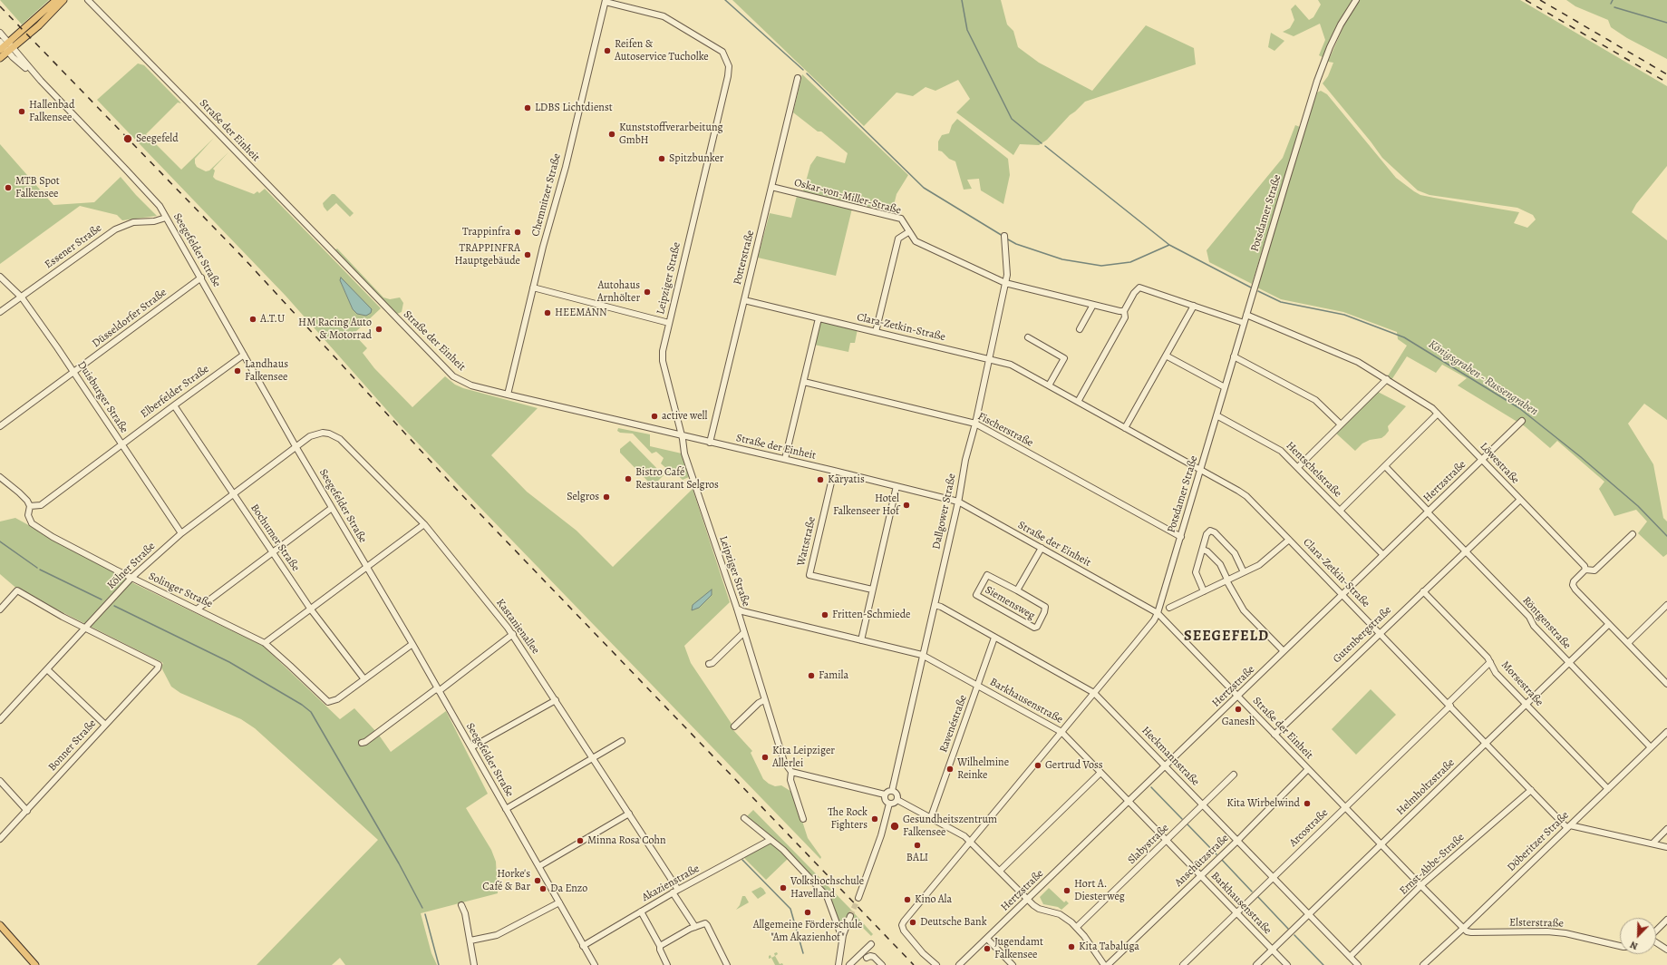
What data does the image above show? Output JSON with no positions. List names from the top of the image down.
{
  "streets": {
    "street": [
      "Straße der Einheit",
      "Chemnitzer Straße",
      "Oskar-von-Miller-Straße",
      "Potsdamer Straße",
      "Essener Straße",
      "Seegefelder Straße",
      "Potterstraße",
      "Leipziger Straße",
      "Düsseldorfer Straße",
      "Clara-Zetkin-Straße",
      "Elberfelder Straße",
      "Duisburger Straße",
      "Fischerstraße",
      "Löwestraße",
      "Hentschelstraße",
      "Hertzstraße",
      "Dallgower Straße",
      "Bochumer Straße",
      "Wattstraße",
      "Kölner Straße",
      "Solinger Straße",
      "Siemensweg",
      "Röntgenstraße",
      "Kastanienallee",
      "Gutenbergstraße",
      "Morsestraße",
      "Barkhausenstraße",
      "Ravenéstraße",
      "Bonner Straße",
      "Heckmannstraße",
      "Helmholtzstraße",
      "Arcostraße",
      "Döberitzer Straße",
      "Slabystraße",
      "Anschützstraße",
      "Ernst-Abbe-Straße",
      "Akazienstraße",
      "Elsterstraße"
    ]
  },
  "crossings": [
    ["Straße der Einheit", "Chemnitzer Straße"],
    ["Straße der Einheit", "Potsdamer Straße"],
    ["Straße der Einheit", "Potterstraße"],
    ["Straße der Einheit", "Leipziger Straße"],
    ["Straße der Einheit", "Hertzstraße"],
    ["Straße der Einheit", "Dallgower Straße"],
    ["Straße der Einheit", "Wattstraße"],
    ["Straße der Einheit", "Siemensweg"],
    ["Straße der Einheit", "Gutenbergstraße"],
    ["Straße der Einheit", "Helmholtzstraße"],
    ["Straße der Einheit", "Arcostraße"],
    ["Straße der Einheit", "Döberitzer Straße"],
    ["Straße der Einheit", "Anschützstraße"],
    ["Straße der Einheit", "Ernst-Abbe-Straße"],
    ["Straße der Einheit", "Elsterstraße"],
    ["Chemnitzer Straße", "Leipziger Straße"],
    ["Oskar-von-Miller-Straße", "Potterstraße"],
    ["Oskar-von-Miller-Straße", "Dallgower Straße"],
    ["Potsdamer Straße", "Clara-Zetkin-Straße"],
    ["Potsdamer Straße", "Fischerstraße"],
    ["Potsdamer Straße", "Löwestraße"],
    ["Potsdamer Straße", "Hentschelstraße"],
    ["Potsdamer Straße", "Barkhausenstraße"],
    ["Potsdamer Straße", "Heckmannstraße"],
    ["Essener Straße", "Seegefelder Straße"],
    ["Essener Straße", "Duisburger Straße"],
    ["Seegefelder Straße", "Düsseldorfer Straße"],
    ["Seegefelder Straße", "Elberfelder Straße"],
    ["Seegefelder Straße", "Kölner Straße"],
    ["Seegefelder Straße", "Kastanienallee"],
    ["Seegefelder Straße", "Akazienstraße"],
    ["Potterstraße", "Clara-Zetkin-Straße"],
    ["Leipziger Straße", "Barkhausenstraße"],
    ["Düsseldorfer Straße", "Duisburger Straße"],
    ["Clara-Zetkin-Straße", "Hertzstraße"],
    ["Clara-Zetkin-Straße", "Dallgower Straße"],
    ["Clara-Zetkin-Straße", "Gutenbergstraße"],
    ["Clara-Zetkin-Straße", "Helmholtzstraße"],
    ["Clara-Zetkin-Straße", "Arcostraße"],
    ["Clara-Zetkin-Straße", "Döberitzer Straße"],
    ["Clara-Zetkin-Straße", "Ernst-Abbe-Straße"],
    ["Elberfelder Straße", "Duisburger Straße"],
    ["Elberfelder Straße", "Bochumer Straße"],
    ["Elberfelder Straße", "Solinger Straße"],
    ["Duisburger Straße", "Kölner Straße"],
    ["Fischerstraße", "Dallgower Straße"],
    ["Löwestraße", "Hertzstraße"],
    ["Löwestraße", "Gutenbergstraße"],
    ["Hentschelstraße", "Hertzstraße"],
    ["Hertzstraße", "Röntgenstraße"],
    ["Hertzstraße", "Barkhausenstraße"],
    ["Hertzstraße", "Heckmannstraße"],
    ["Dallgower Straße", "Barkhausenstraße"],
    ["Dallgower Straße", "Heckmannstraße"],
    ["Bochumer Straße", "Kölner Straße"],
    ["Bochumer Straße", "Solinger Straße"],
    ["Kölner Straße", "Solinger Straße"],
    ["Kölner Straße", "Kastanienallee"],
    ["Kölner Straße", "Bonner Straße"],
    ["Röntgenstraße", "Gutenbergstraße"],
    ["Röntgenstraße", "Helmholtzstraße"],
    ["Röntgenstraße", "Döberitzer Straße"],
    ["Kastanienallee", "Akazienstraße"],
    ["Gutenbergstraße", "Morsestraße"],
    ["Morsestraße", "Helmholtzstraße"],
    ["Morsestraße", "Arcostraße"],
    ["Morsestraße", "Döberitzer Straße"],
    ["Barkhausenstraße", "Ravenéstraße"],
    ["Barkhausenstraße", "Helmholtzstraße"],
    ["Barkhausenstraße", "Arcostraße"],
    ["Barkhausenstraße", "Slabystraße"],
    ["Barkhausenstraße", "Anschützstraße"],
    ["Ravenéstraße", "Heckmannstraße"],
    ["Heckmannstraße", "Helmholtzstraße"],
    ["Heckmannstraße", "Arcostraße"],
    ["Heckmannstraße", "Slabystraße"],
    ["Heckmannstraße", "Anschützstraße"],
    ["Heckmannstraße", "Ernst-Abbe-Straße"],
    ["Döberitzer Straße", "Elsterstraße"]
  ],
  "districts": ["SEEGEFELD"],
  "water": ["Königsgraben - Russengraben"],
  "places": [
    "Reifen & Autoservice Tucholke",
    "LDBS Lichtdienst",
    "Hallenbad Falkensee",
    "Kunststoffverarbeitung GmbH",
    "Seegefeld",
    "Spitzbunker",
    "MTB Spot Falkensee",
    "Trappinfra",
    "TRAPPINFRA Hauptgebäude",
    "Autohaus Arnhölter",
    "HEEMANN",
    "A.T.U",
    "HM Racing Auto & Motorrad",
    "Landhaus Falkensee",
    "active well",
    "Bistro Café Restaurant Selgros",
    "Karyatis",
    "Selgros",
    "Hotel Falkenseer Hof",
    "Fritten-Schmiede",
    "Famila",
    "Ganesh",
    "Kita Leipziger Allerlei",
    "Gertrud Voss",
    "Wilhelmine Reinke",
    "Kita Wirbelwind",
    "The Rock Fighters",
    "Gesundheitszentrum Falkensee",
    "Minna Rosa Cohn",
    "BALI",
    "Horke's Café & Bar",
    "Volkshochschule Havelland",
    "Da Enzo",
    "Hort A. Diesterweg",
    "Kino Ala",
    "Allgemeine Förderschule \"Am Akazienhof\"",
    "Deutsche Bank",
    "Kita Tabaluga",
    "Jugendamt Falkensee"
  ],
  "north": "bottom left"
}
